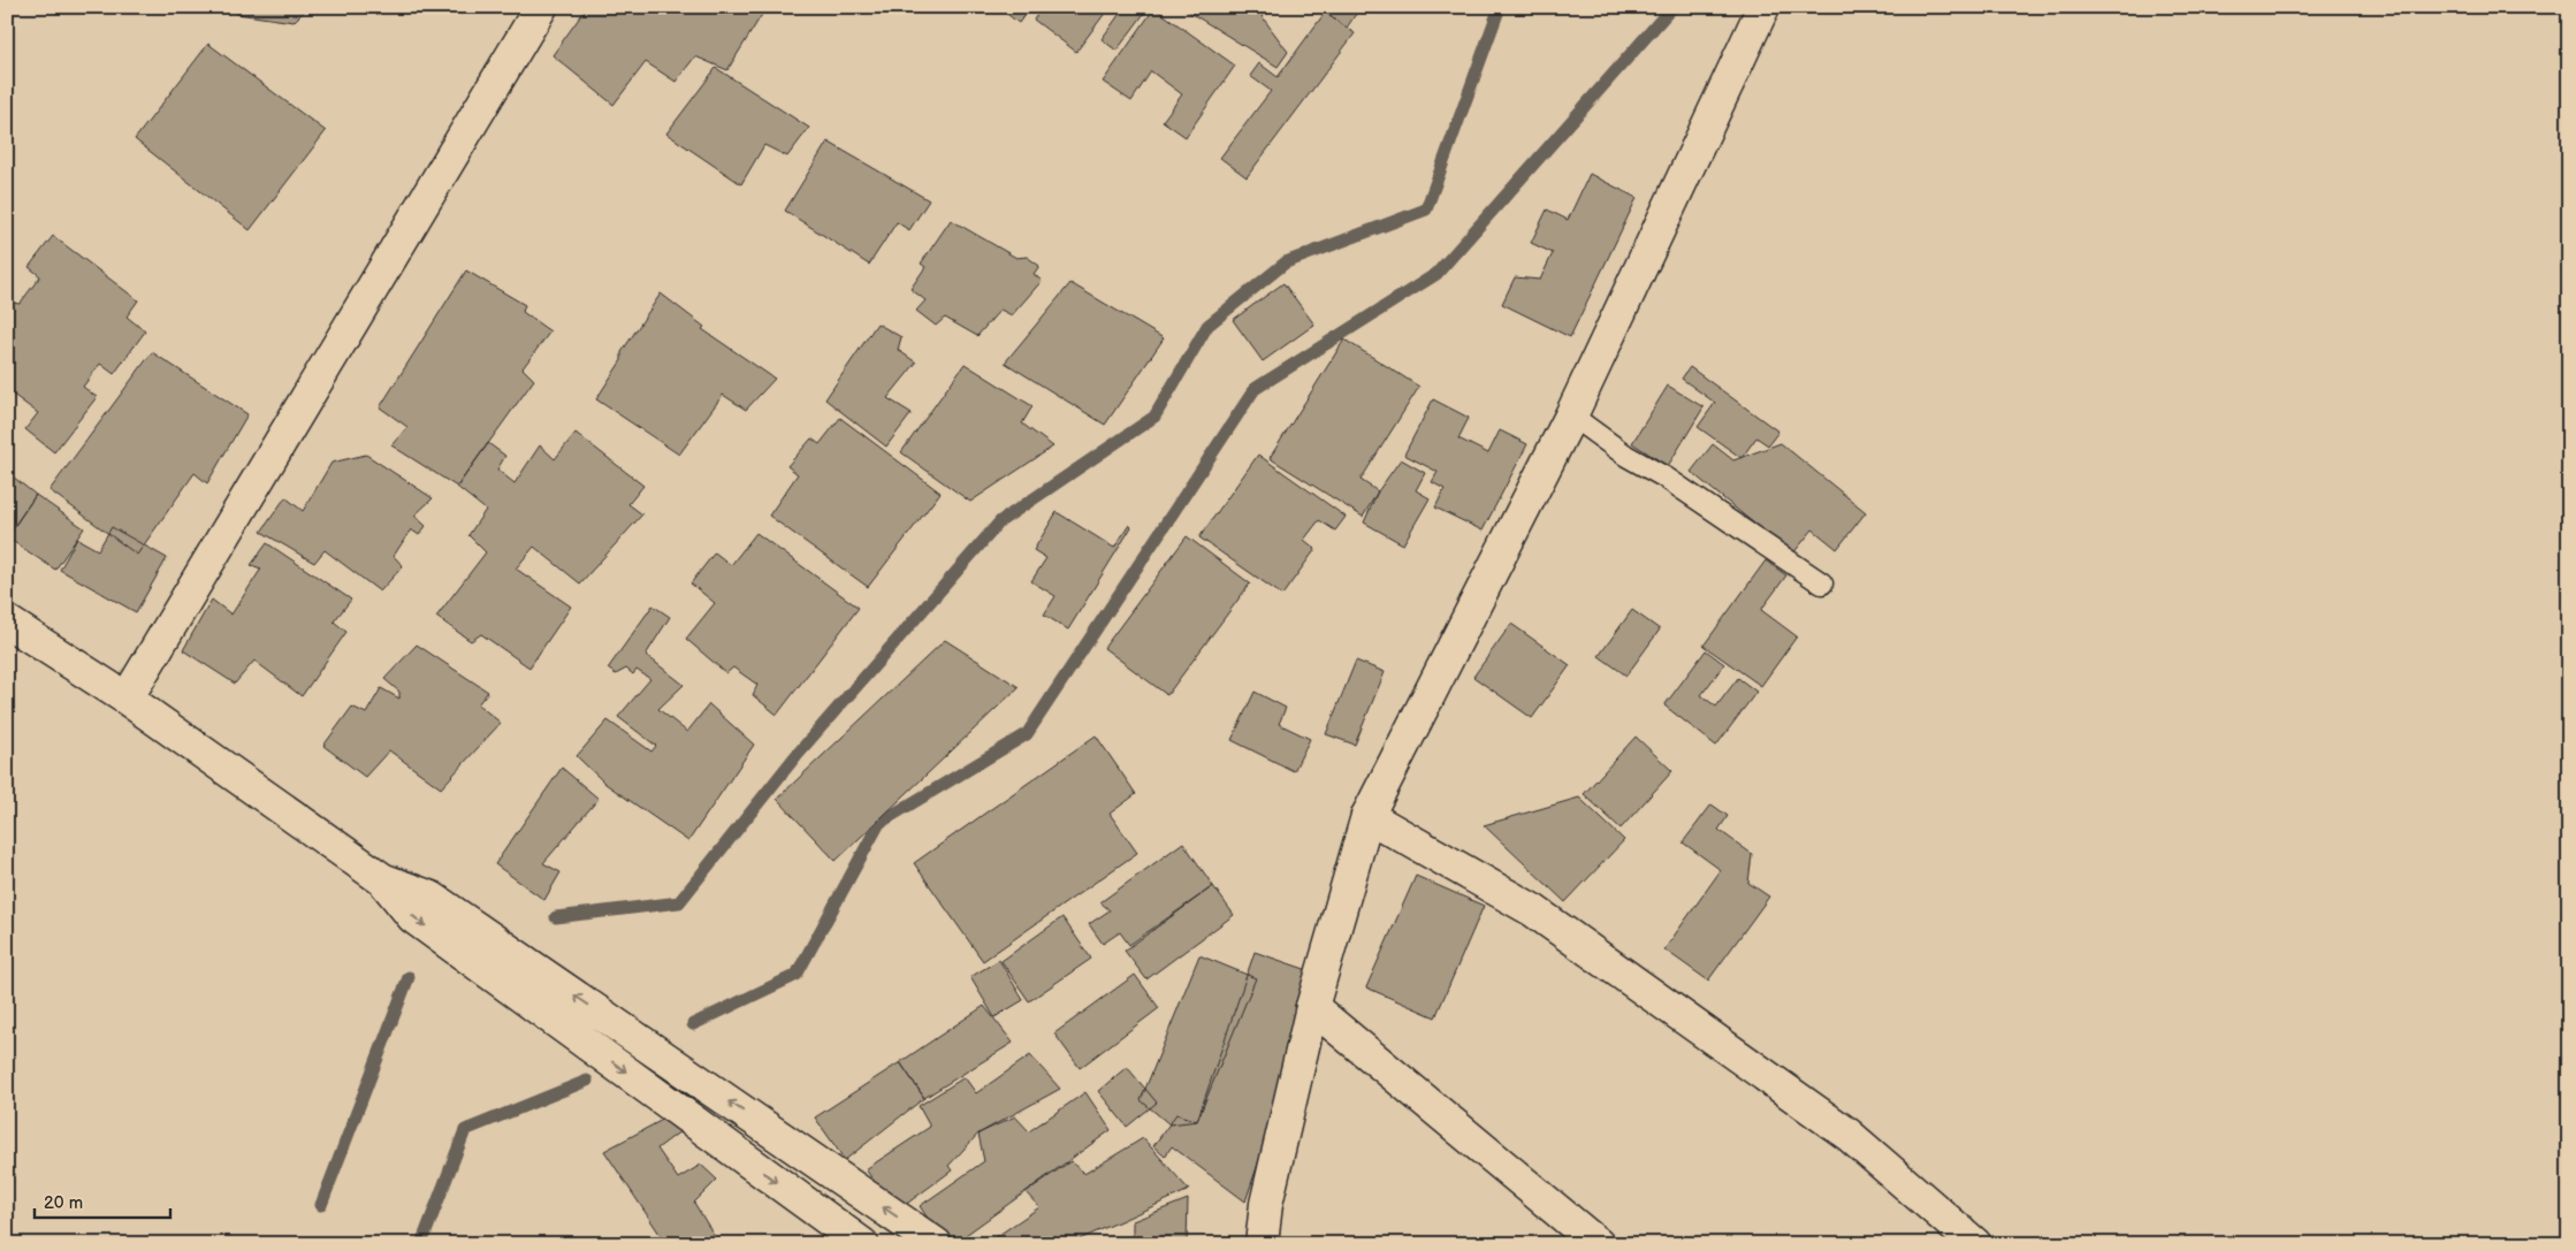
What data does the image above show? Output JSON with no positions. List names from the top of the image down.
{
  "scale_bar": "20 m"
}
